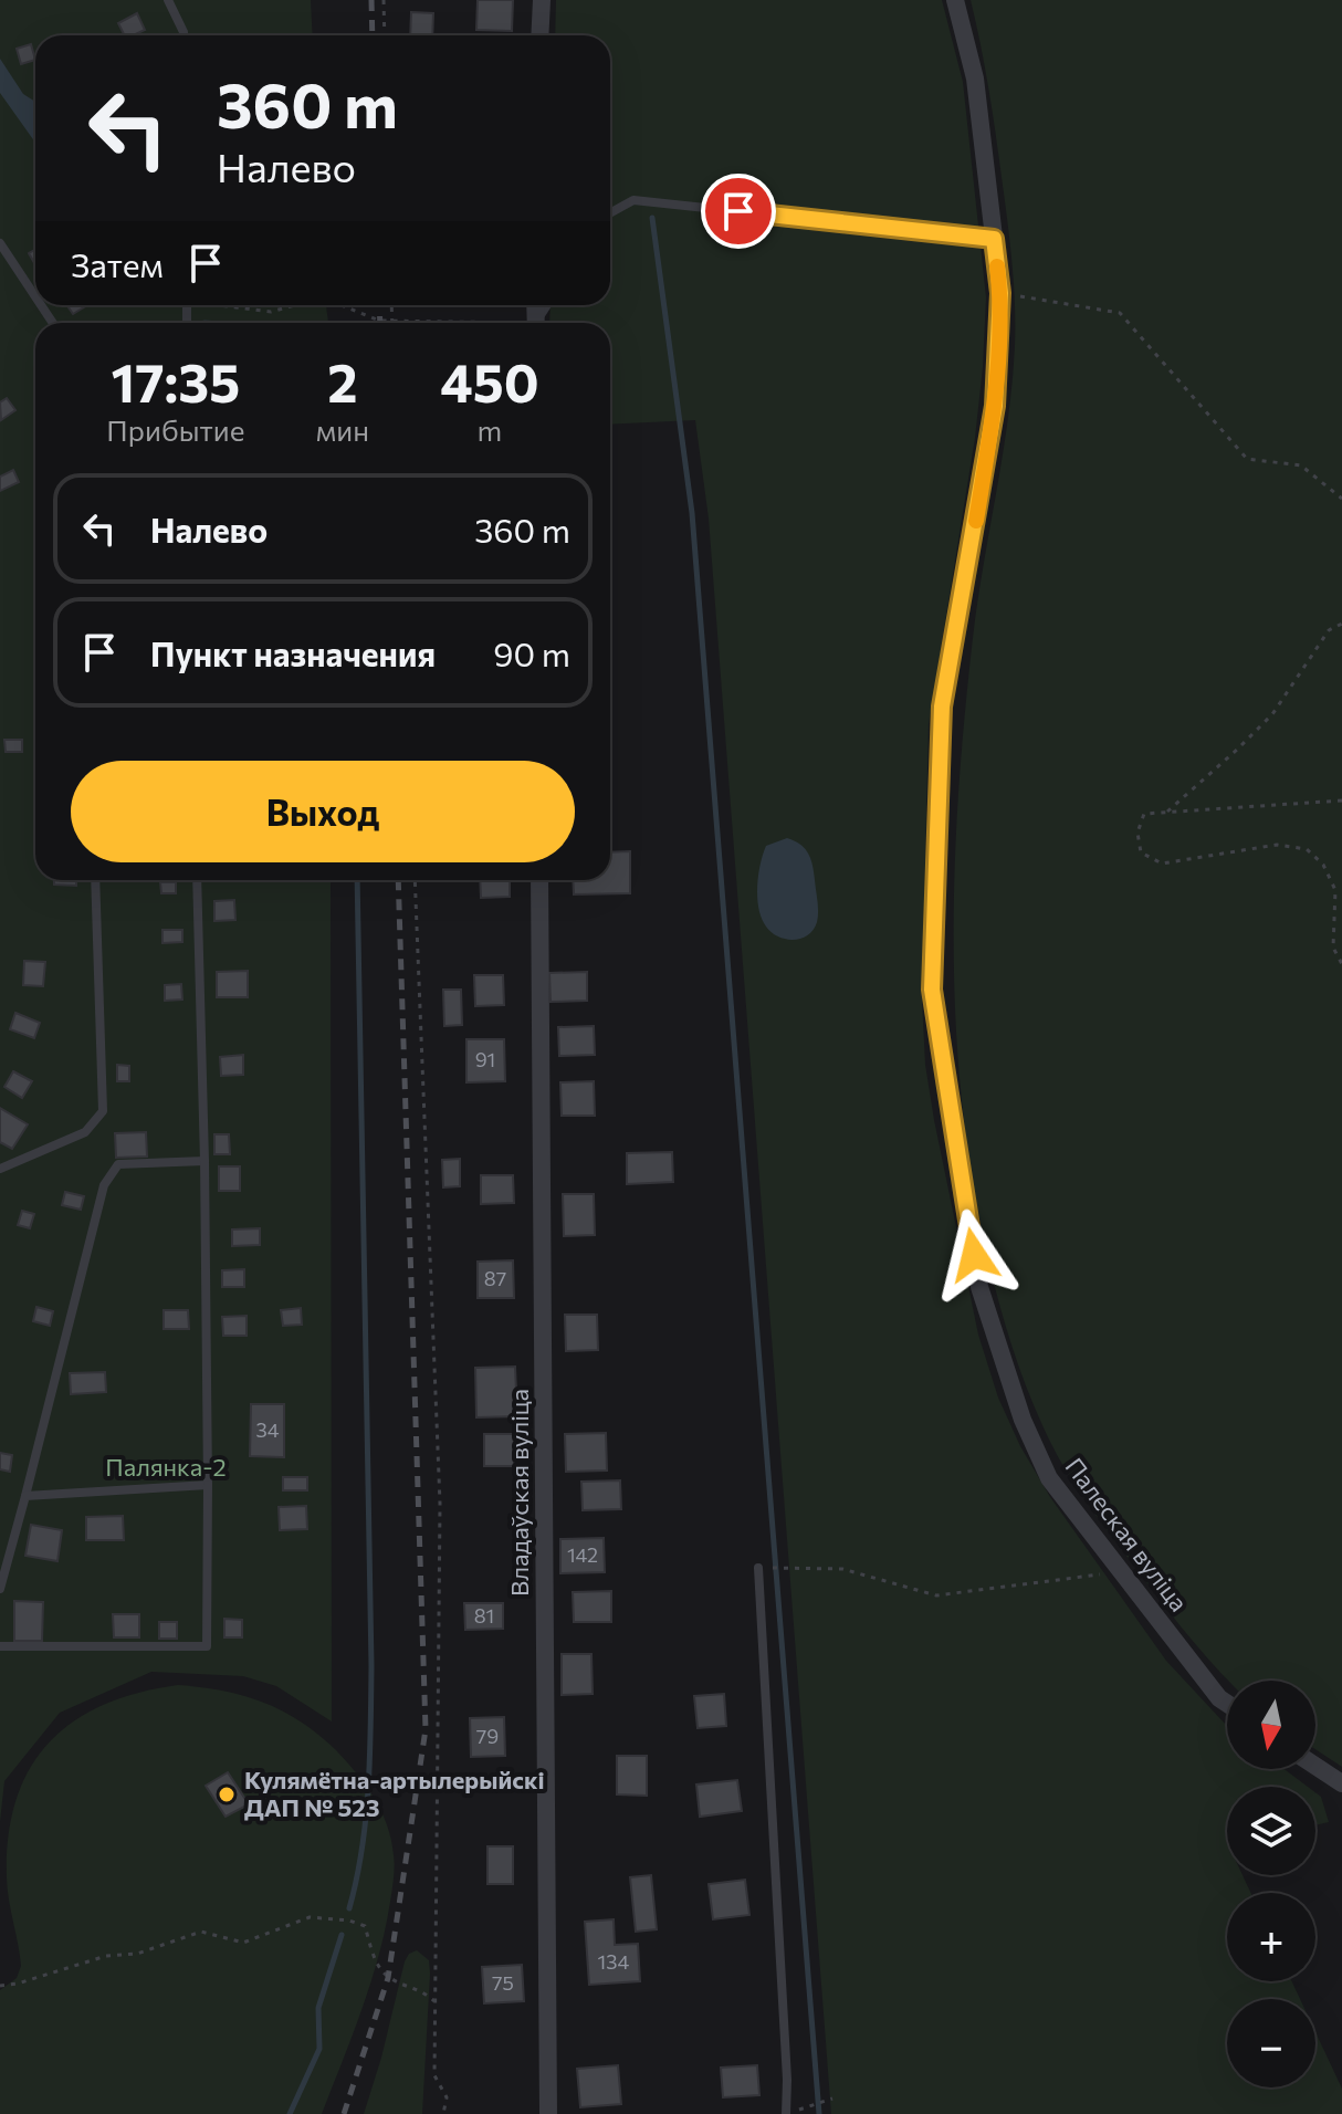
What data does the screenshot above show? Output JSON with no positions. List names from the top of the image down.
{
  "streets": {
    "street": ["Владаўская вуліца", "Палеская вуліца"]
  },
  "parks": ["Палянка-2"],
  "places": ["Кулямётна-артылерыйскі ДАП № 523"],
  "house_numbers": [
    "91",
    "87",
    "34",
    "142",
    "81",
    "79",
    "134",
    "75"
  ],
  "north": "bottom",
  "page": {
    "turn": ["360 m", "Налево"],
    "then": "Затем",
    "eta": [
      "17:35",
      "Прибытие",
      "2",
      "мин",
      "450",
      "m"
    ],
    "list": [
      {
        "name": "Налево",
        "value": "360 m"
      },
      {
        "name": "Пункт назначения",
        "value": "90 m"
      }
    ],
    "buttons": "Выход",
    "map_buttons": ["+", "−"]
  }
}
